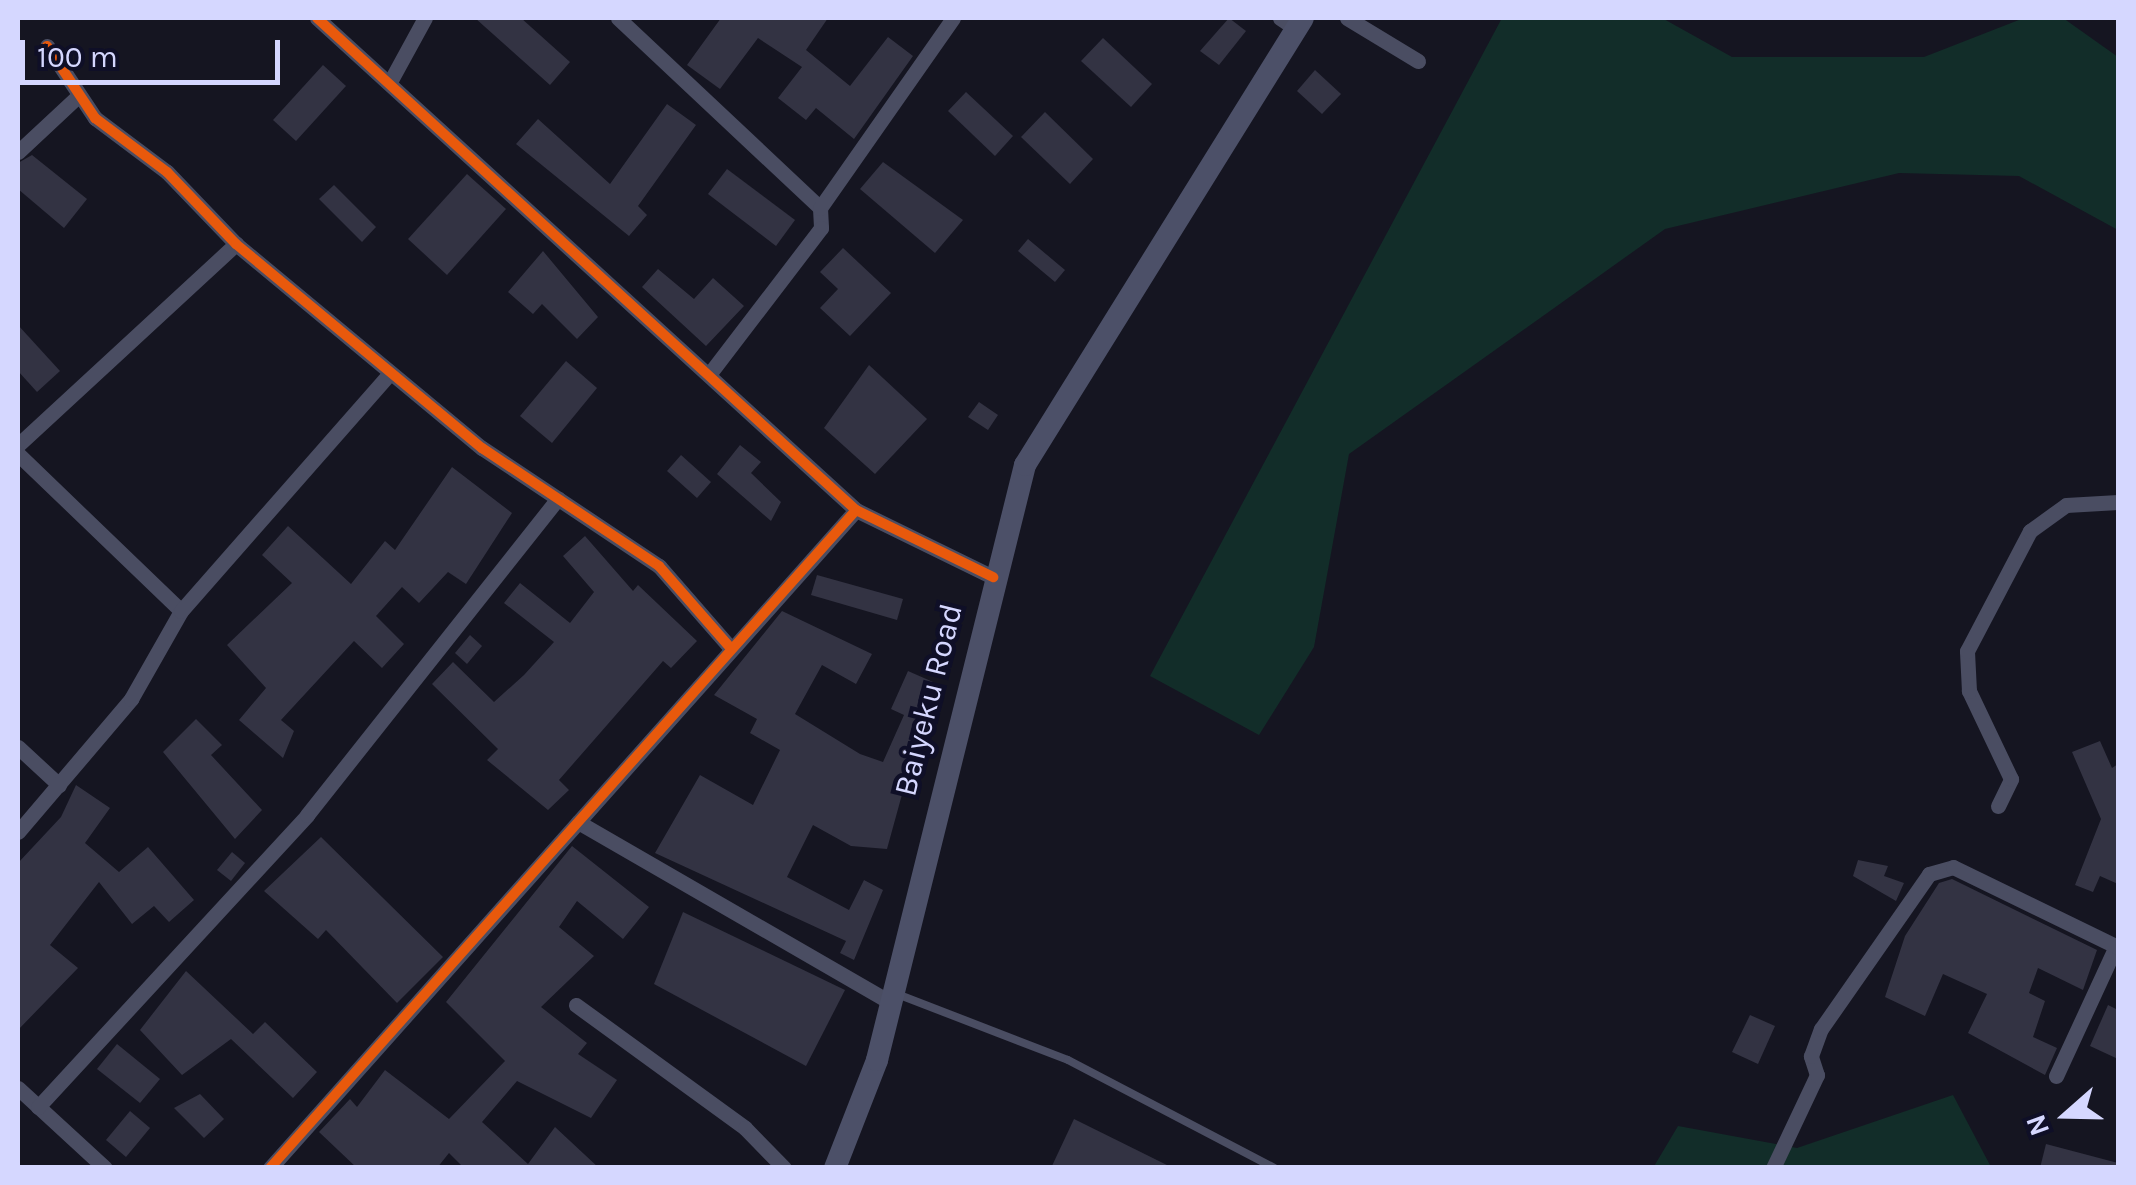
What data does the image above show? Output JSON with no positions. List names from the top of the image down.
{
  "streets": {
    "main road": ["Baiyeku Road"]
  },
  "scale_bar": "100 m",
  "north": "left"
}
